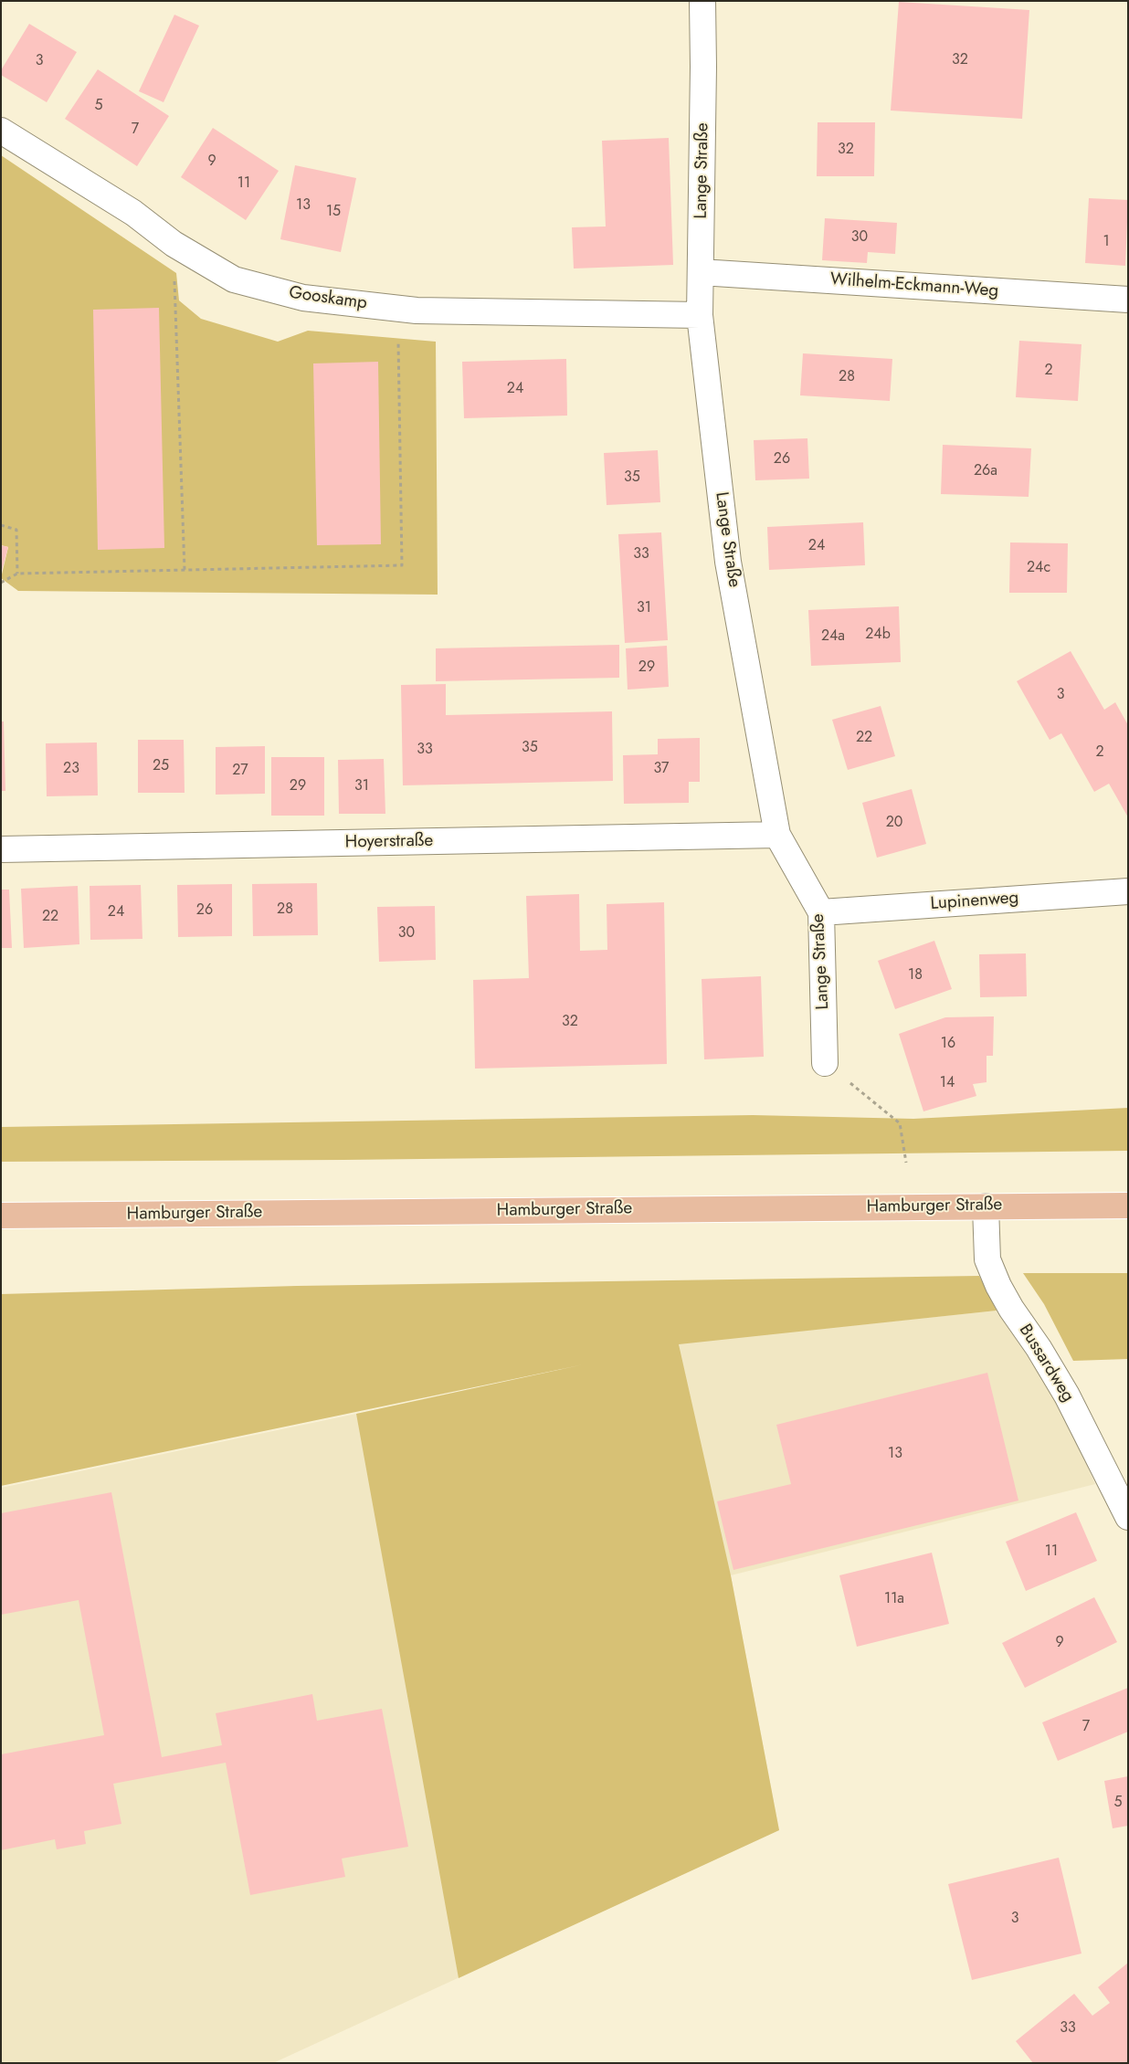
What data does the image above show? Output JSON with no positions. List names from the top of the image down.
{
  "streets": {
    "main road": ["Hamburger Straße"],
    "street": [
      "Lange Straße",
      "Wilhelm-Eckmann-Weg",
      "Gooskamp",
      "Hoyerstraße",
      "Lupinenweg",
      "Bussardweg"
    ]
  },
  "crossings": [
    ["Lange Straße", "Wilhelm-Eckmann-Weg"],
    ["Lange Straße", "Gooskamp"],
    ["Lange Straße", "Hoyerstraße"],
    ["Lange Straße", "Lupinenweg"],
    ["Hamburger Straße", "Bussardweg"]
  ],
  "house_numbers": [
    "32",
    "3",
    "5",
    "7",
    "32",
    "9",
    "11",
    "13",
    "15",
    "30",
    "1",
    "2",
    "28",
    "24",
    "26",
    "26a",
    "35",
    "24",
    "33",
    "24c",
    "31",
    "24b",
    "24a",
    "29",
    "3",
    "22",
    "35",
    "33",
    "2",
    "25",
    "23",
    "37",
    "27",
    "29",
    "31",
    "20",
    "28",
    "26",
    "24",
    "22",
    "30",
    "18",
    "32",
    "16",
    "14",
    "13",
    "11",
    "11a",
    "9",
    "7",
    "5",
    "3",
    "33"
  ]
}
